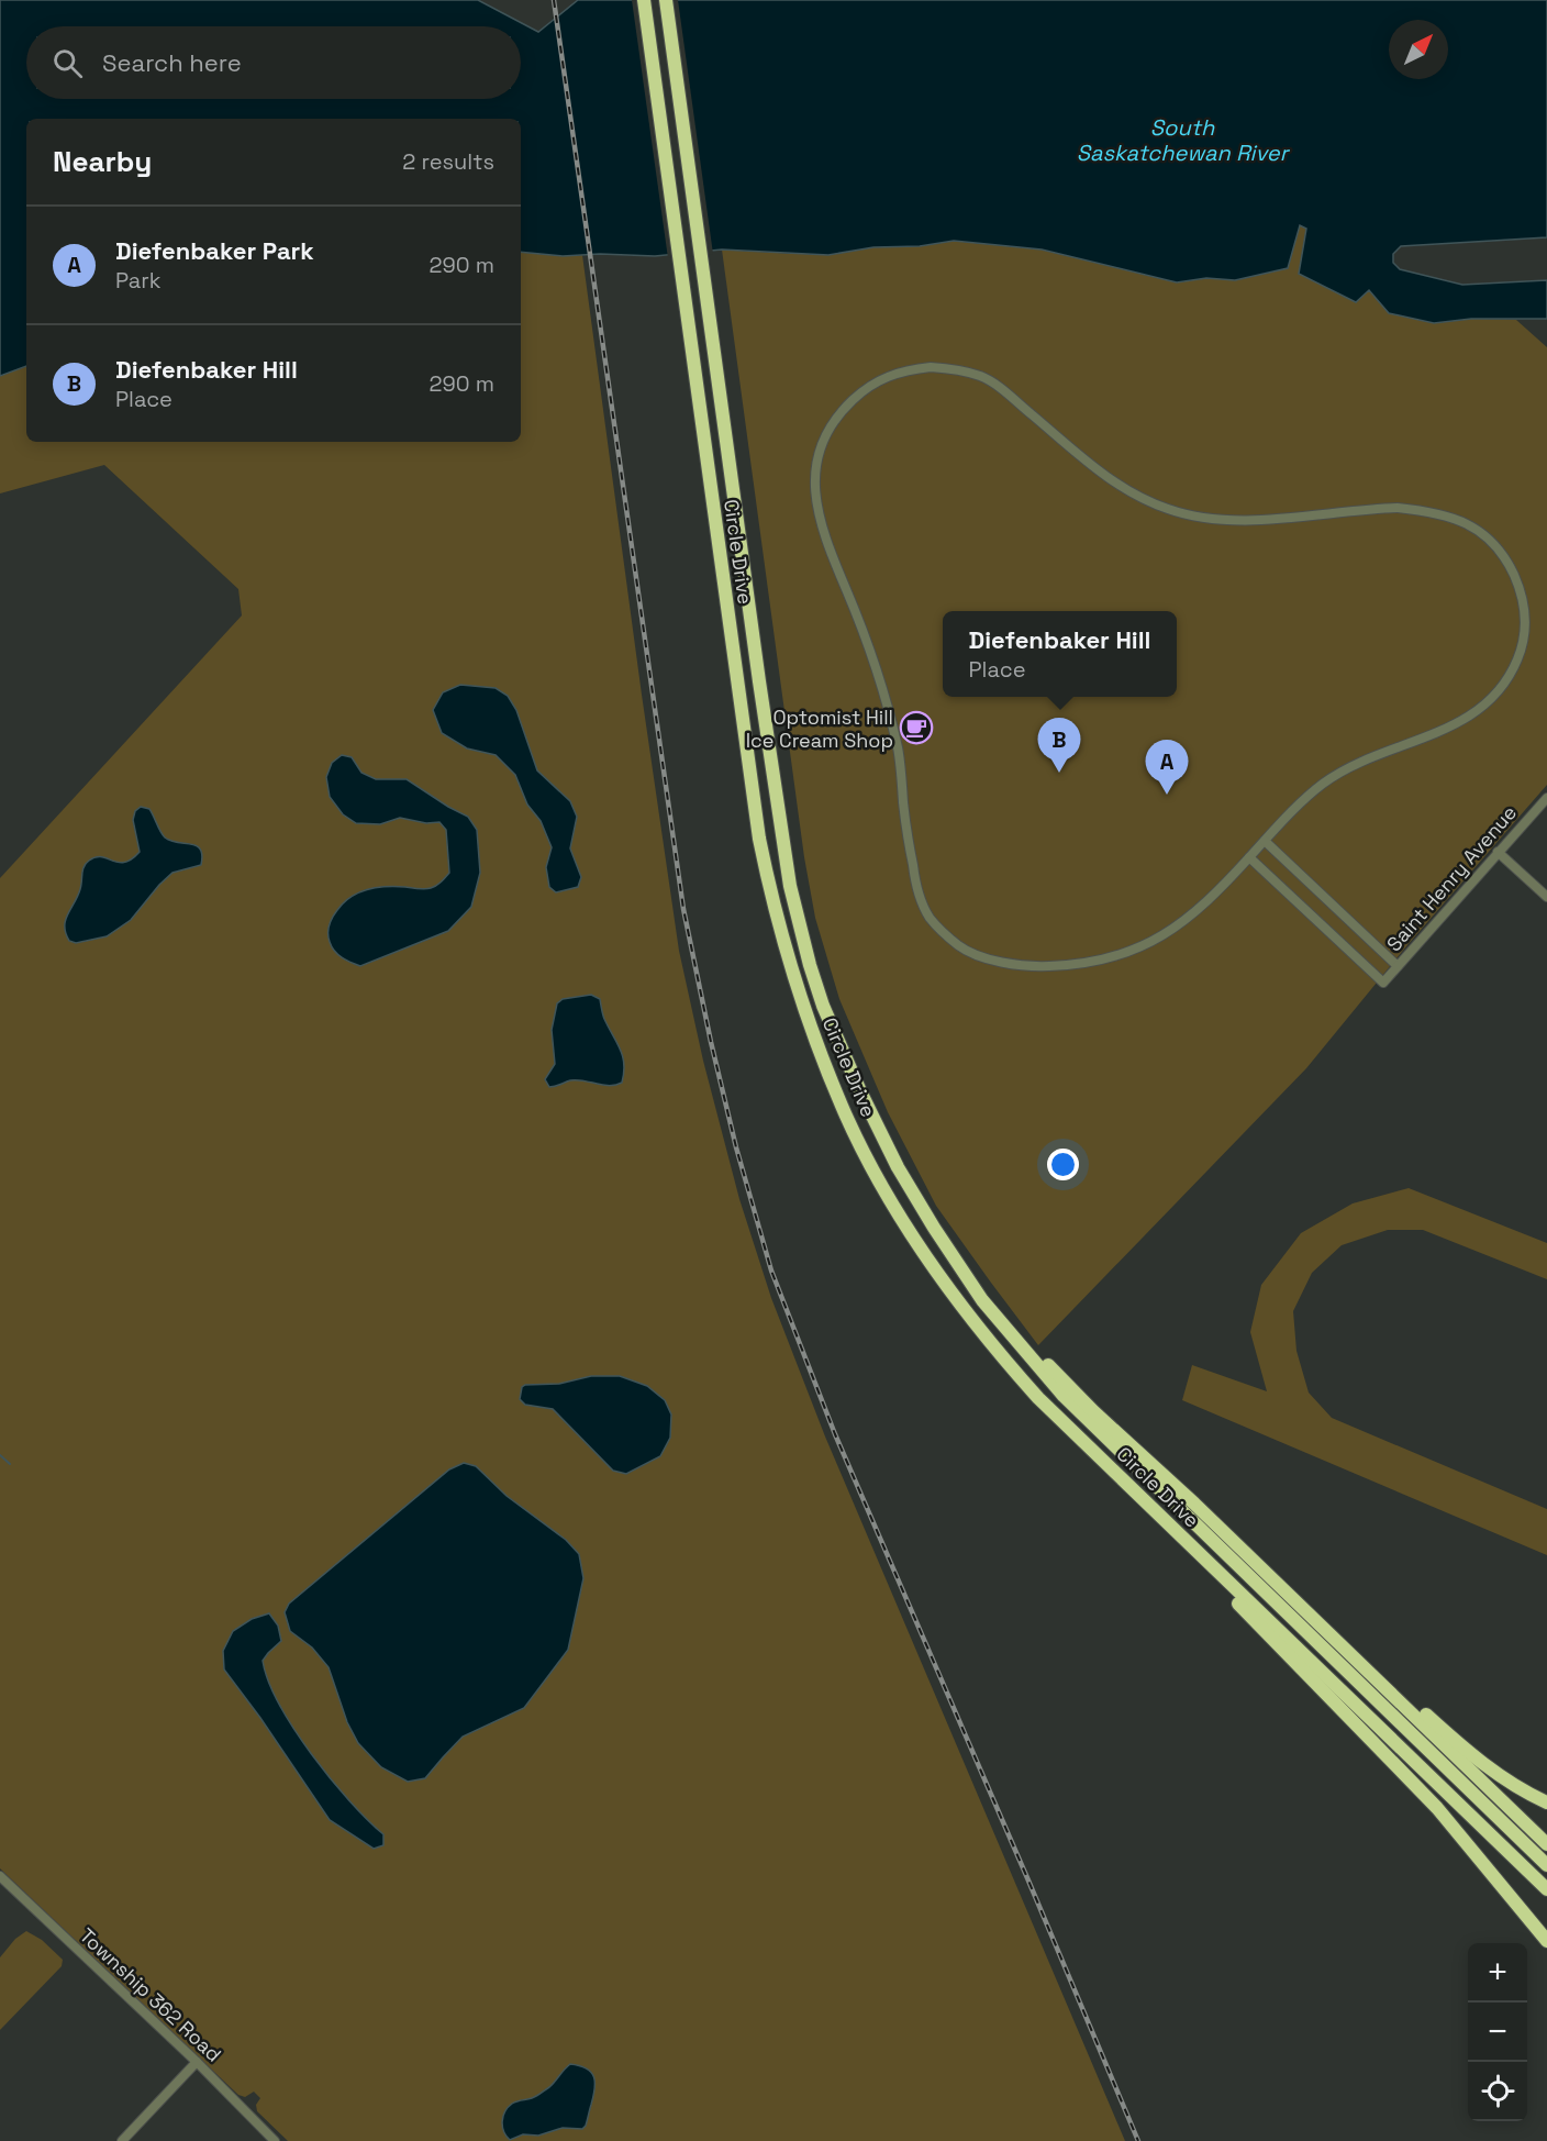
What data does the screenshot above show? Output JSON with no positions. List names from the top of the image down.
{
  "streets": {
    "highway": ["Circle Drive"],
    "street": ["Saint Henry Avenue", "Township 362 Road"]
  },
  "water": ["South Saskatchewan River"],
  "places": {
    "cafe": ["Optomist Hill Ice Cream Shop"]
  },
  "north": "top right",
  "page": {
    "search": "Search here",
    "heading": ["Nearby", "2 results"],
    "list": [
      {
        "mark": "A",
        "name": "Diefenbaker Park",
        "note": "Park",
        "value": "290 m"
      },
      {
        "mark": "B",
        "name": "Diefenbaker Hill",
        "note": "Place",
        "value": "290 m"
      }
    ],
    "popup": ["Diefenbaker Hill", "Place"],
    "pins": ["B", "A"],
    "map_buttons": ["+", "−"]
  }
}
